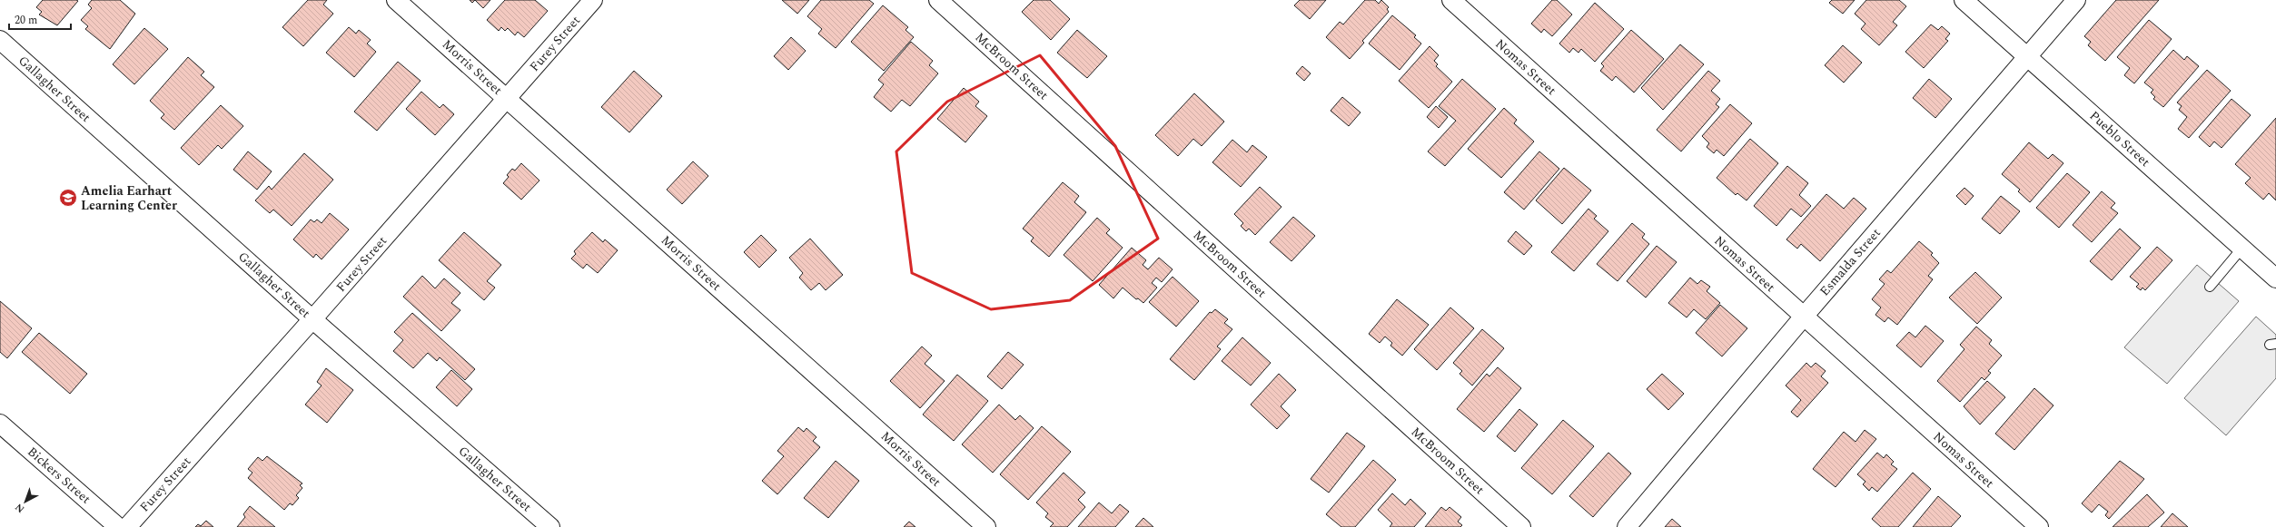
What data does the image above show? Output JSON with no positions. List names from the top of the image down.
{
  "streets": {
    "street": [
      "Furey Street",
      "McBroom Street",
      "Morris Street",
      "Nomas Street",
      "Gallagher Street",
      "Pueblo Street",
      "Esmalda Street",
      "Bickers Street"
    ]
  },
  "crossings": [
    ["Furey Street", "Morris Street"],
    ["Furey Street", "Gallagher Street"],
    ["Nomas Street", "Esmalda Street"],
    ["Pueblo Street", "Esmalda Street"]
  ],
  "places": {
    "school or university": ["Amelia Earhart Learning Center"]
  },
  "scale_bar": "20 m",
  "north": "bottom left"
}
